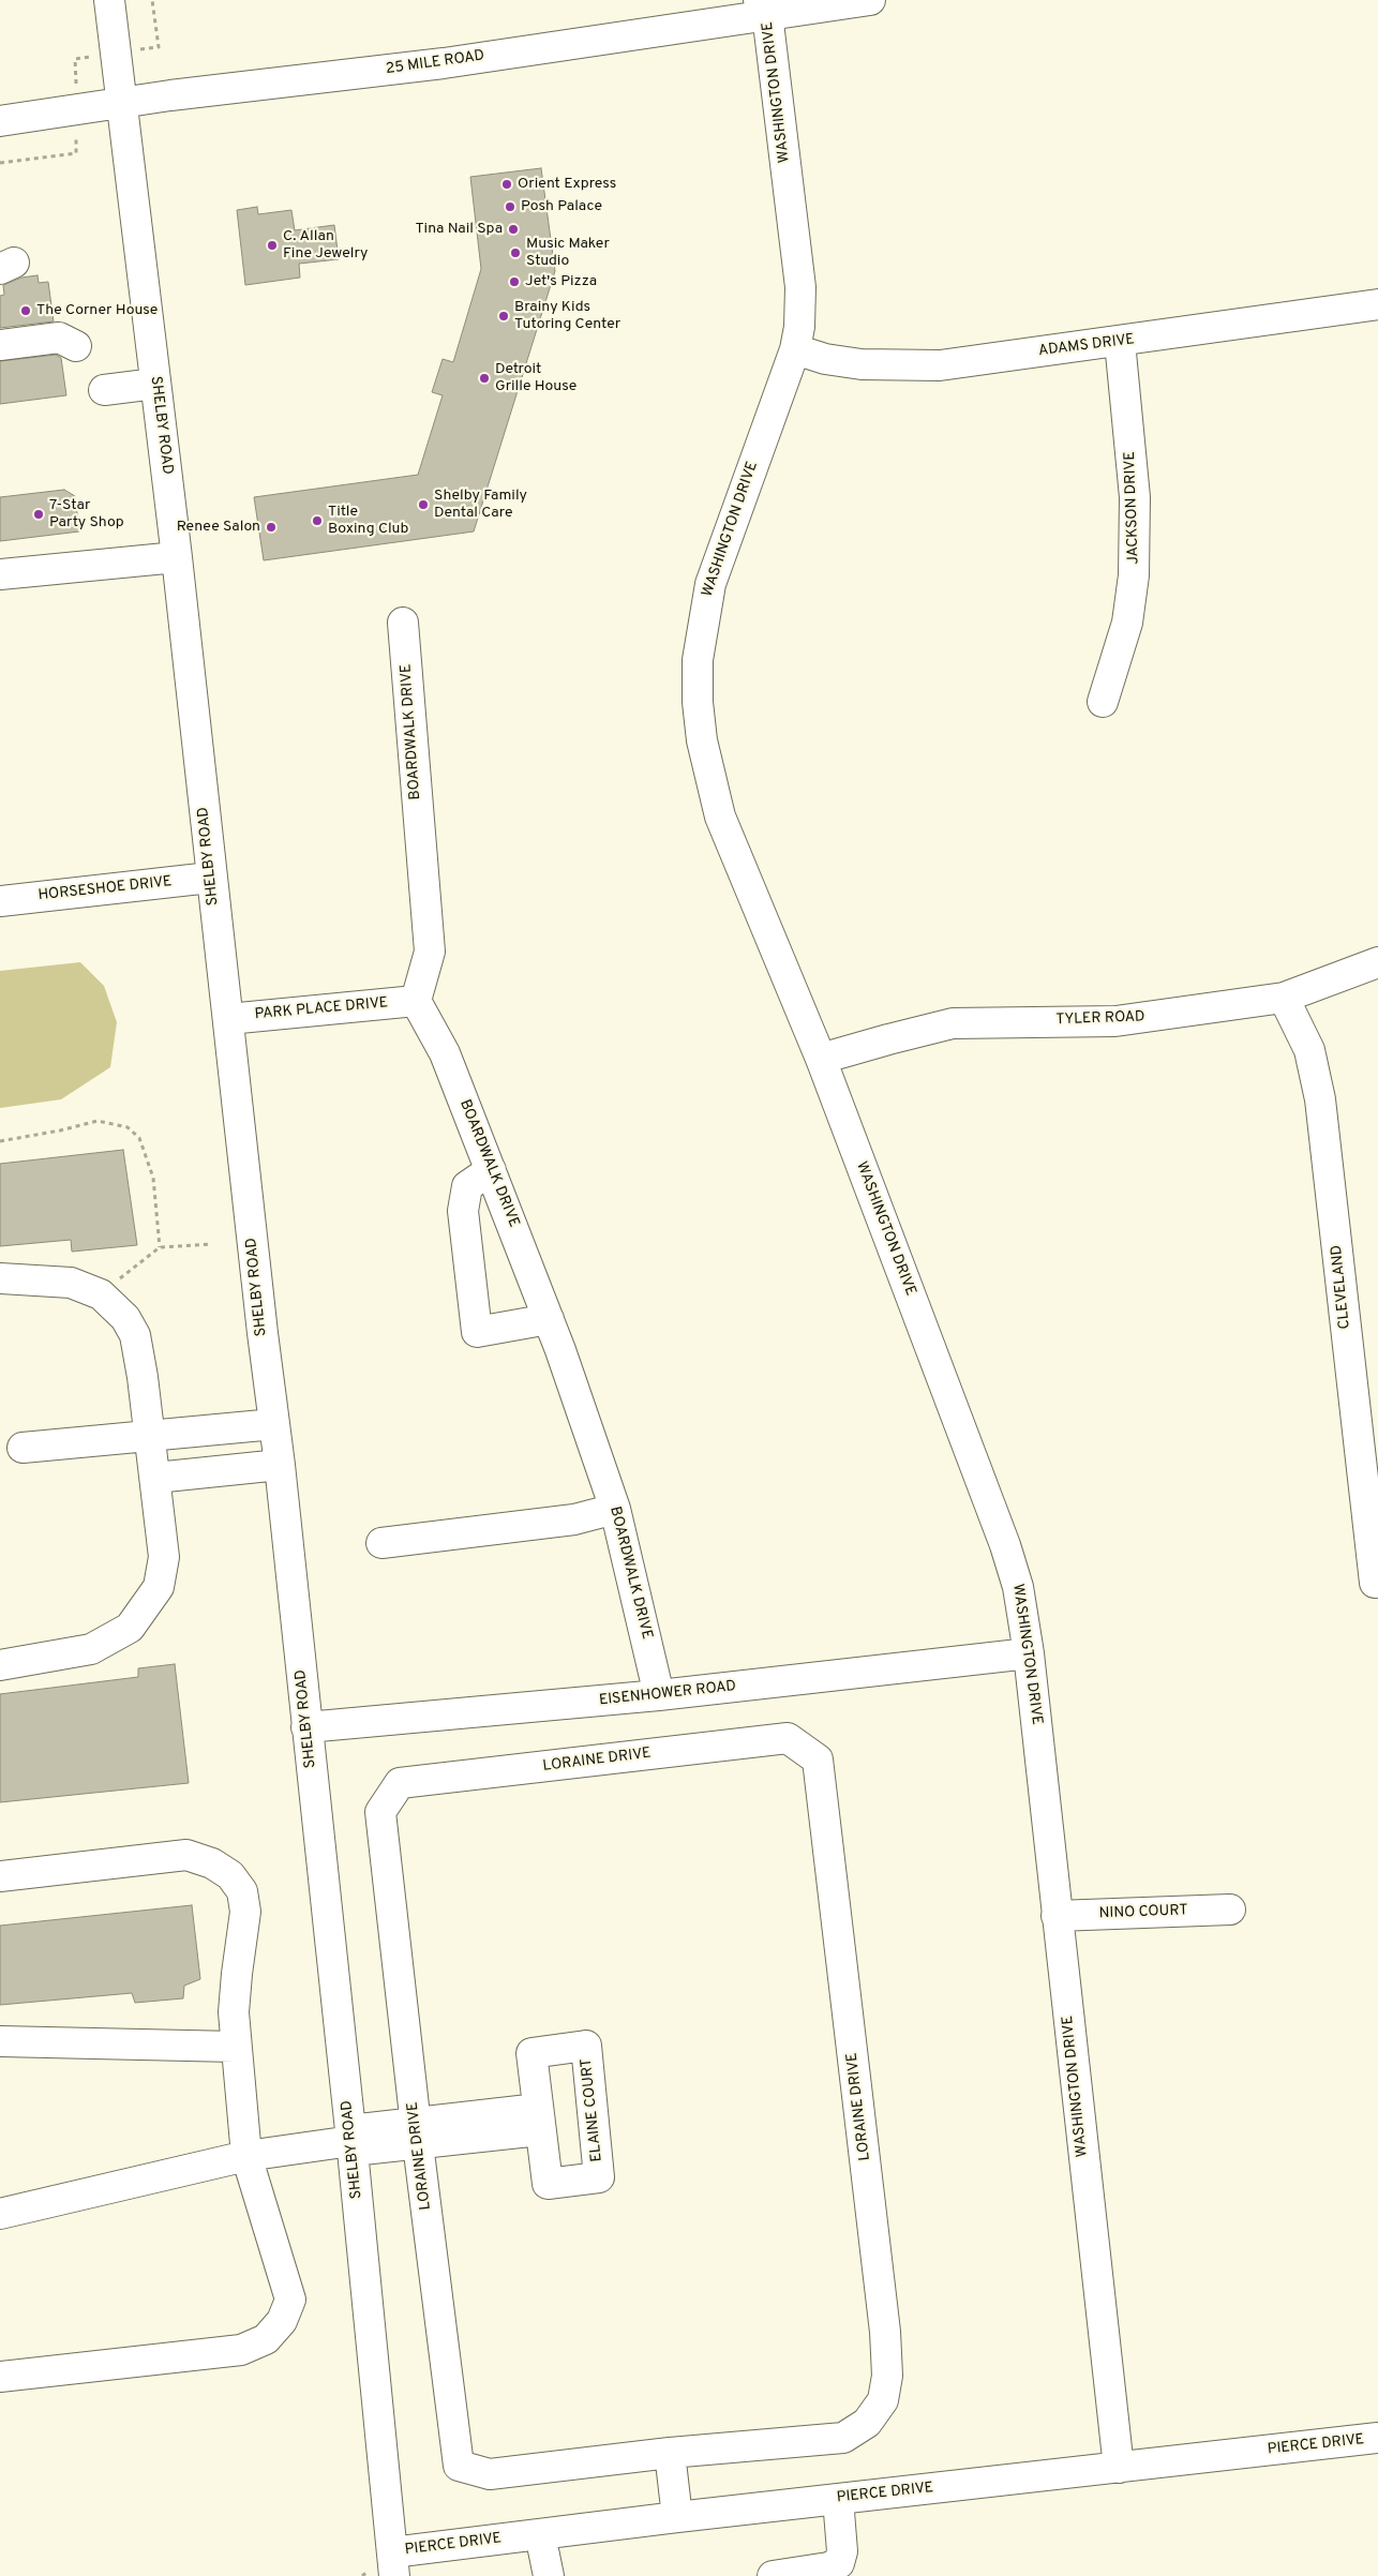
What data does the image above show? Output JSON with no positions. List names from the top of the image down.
{
  "streets": {
    "street": [
      "25 MILE ROAD",
      "WASHINGTON DRIVE",
      "ADAMS DRIVE",
      "SHELBY ROAD",
      "JACKSON DRIVE",
      "BOARDWALK DRIVE",
      "HORSESHOE DRIVE",
      "PARK PLACE DRIVE",
      "TYLER ROAD",
      "CLEVELAND",
      "EISENHOWER ROAD",
      "LORAINE DRIVE",
      "NINO COURT",
      "PIERCE DRIVE"
    ]
  },
  "crossings": [
    ["25 MILE ROAD", "WASHINGTON DRIVE"],
    ["25 MILE ROAD", "SHELBY ROAD"],
    ["WASHINGTON DRIVE", "ADAMS DRIVE"],
    ["WASHINGTON DRIVE", "TYLER ROAD"],
    ["WASHINGTON DRIVE", "EISENHOWER ROAD"],
    ["WASHINGTON DRIVE", "NINO COURT"],
    ["WASHINGTON DRIVE", "PIERCE DRIVE"],
    ["ADAMS DRIVE", "JACKSON DRIVE"],
    ["SHELBY ROAD", "HORSESHOE DRIVE"],
    ["SHELBY ROAD", "PARK PLACE DRIVE"],
    ["SHELBY ROAD", "EISENHOWER ROAD"],
    ["SHELBY ROAD", "PIERCE DRIVE"],
    ["BOARDWALK DRIVE", "PARK PLACE DRIVE"],
    ["BOARDWALK DRIVE", "EISENHOWER ROAD"],
    ["TYLER ROAD", "CLEVELAND"]
  ],
  "places": [
    "Orient Express",
    "Posh Palace",
    "Tina Nail Spa",
    "C. Allan Fine Jewelry",
    "Music Maker Studio",
    "Jet's Pizza",
    "The Corner House",
    "Brainy Kids Tutoring Center",
    "Detroit Grille House",
    "Shelby Family Dental Care",
    "7-Star Party Shop",
    "Title Boxing Club",
    "Renee Salon"
  ]
}
